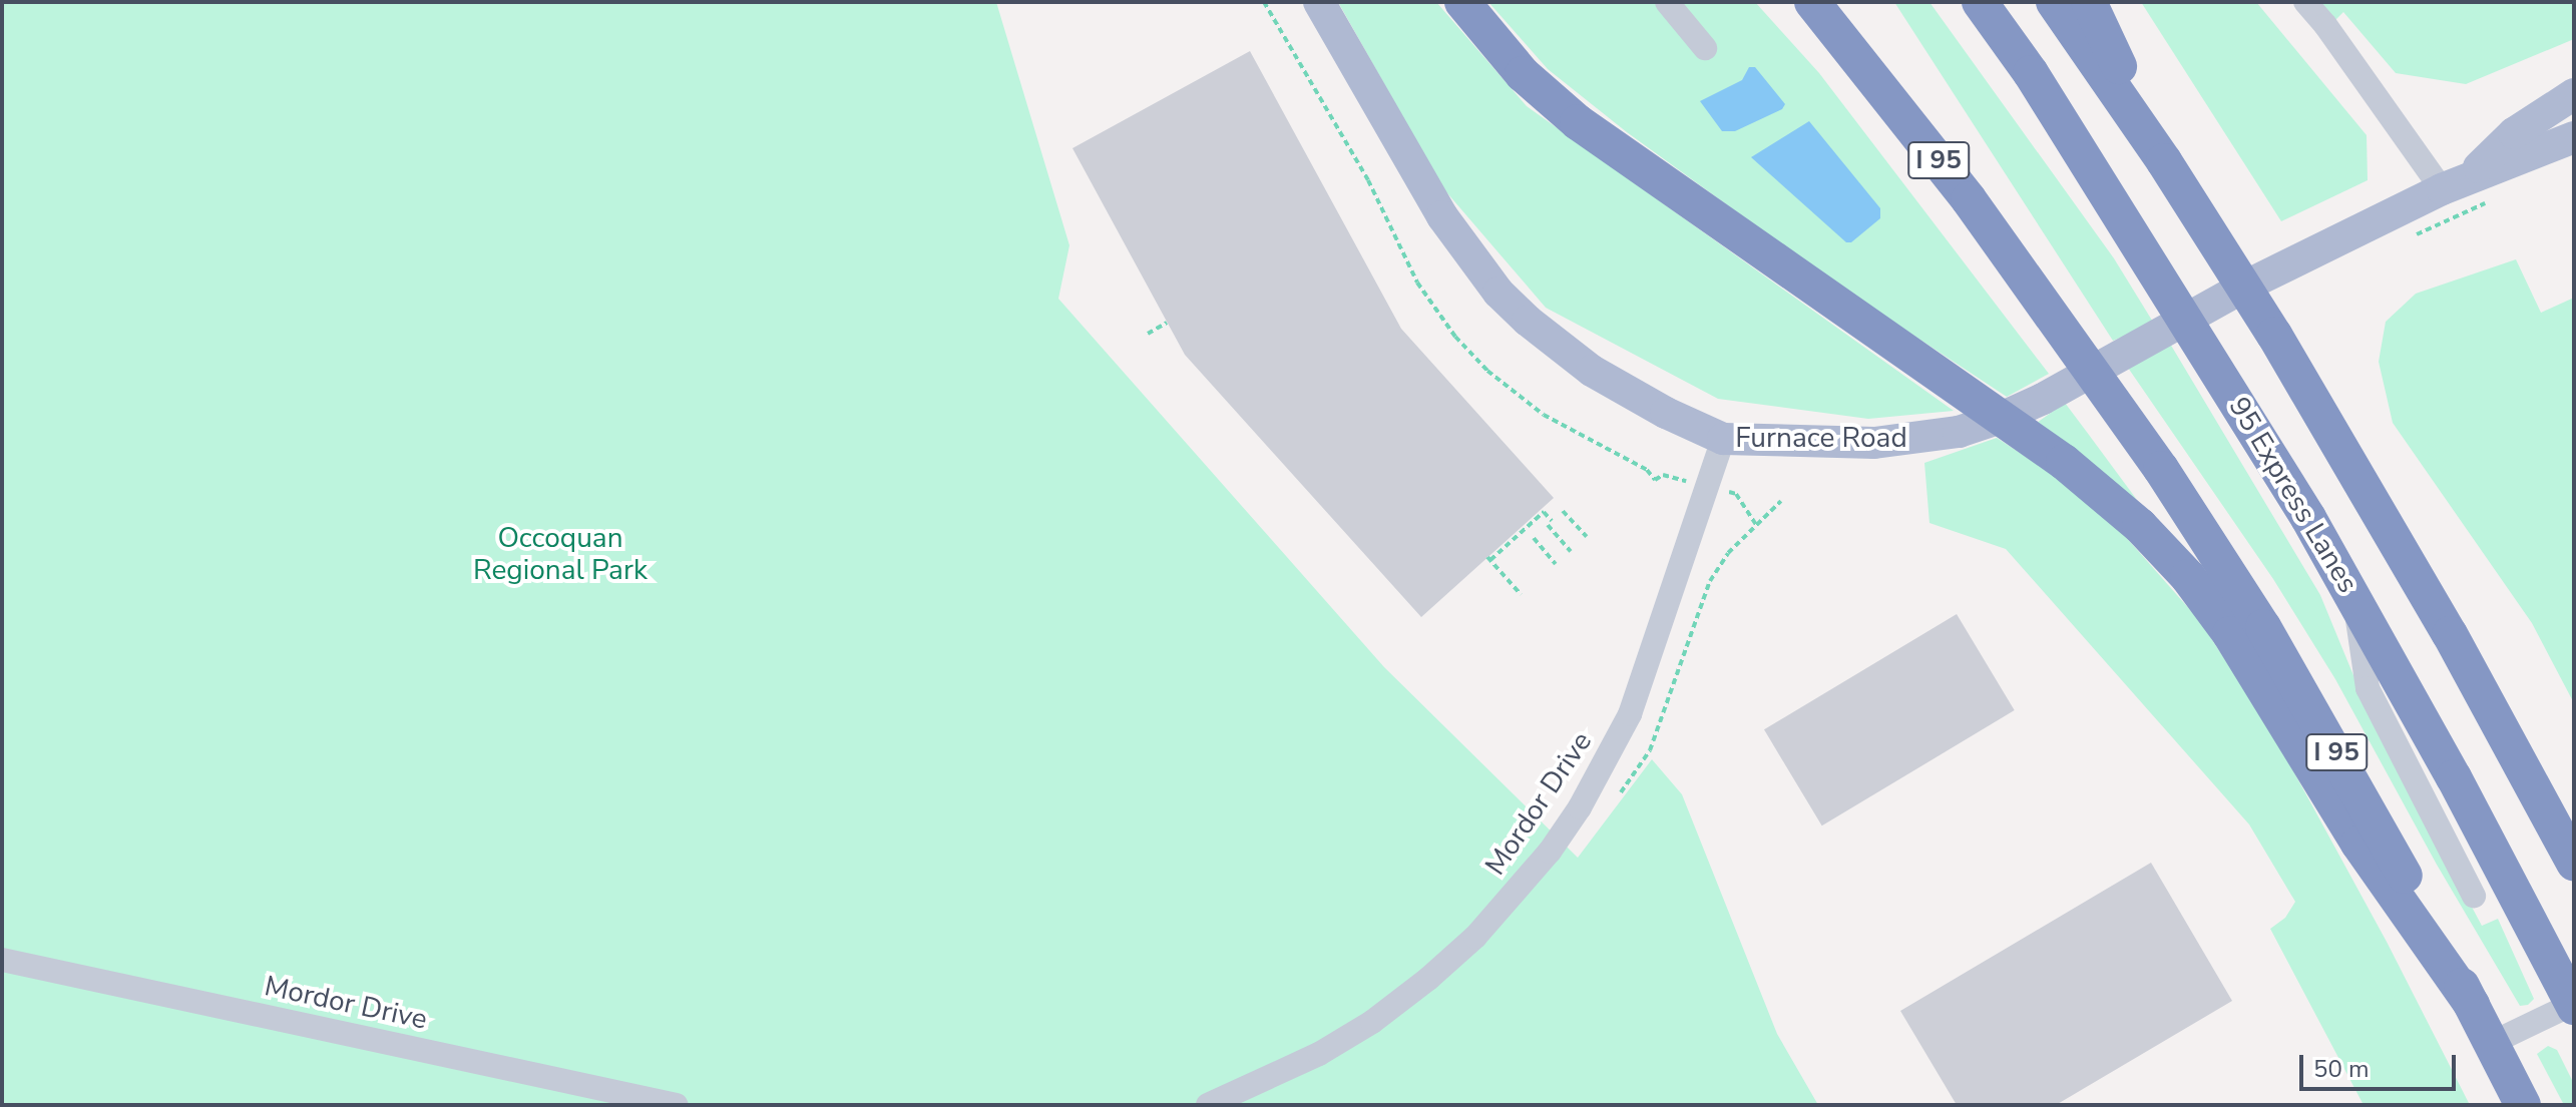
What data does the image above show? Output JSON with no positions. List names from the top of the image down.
{
  "streets": {
    "highway": ["I 95", "95 Express Lanes"],
    "main road": ["Furnace Road"],
    "street": ["Mordor Drive"]
  },
  "crossings": [
    ["Furnace Road", "Mordor Drive"]
  ],
  "parks": ["Occoquan Regional Park"],
  "scale_bar": "50 m"
}
